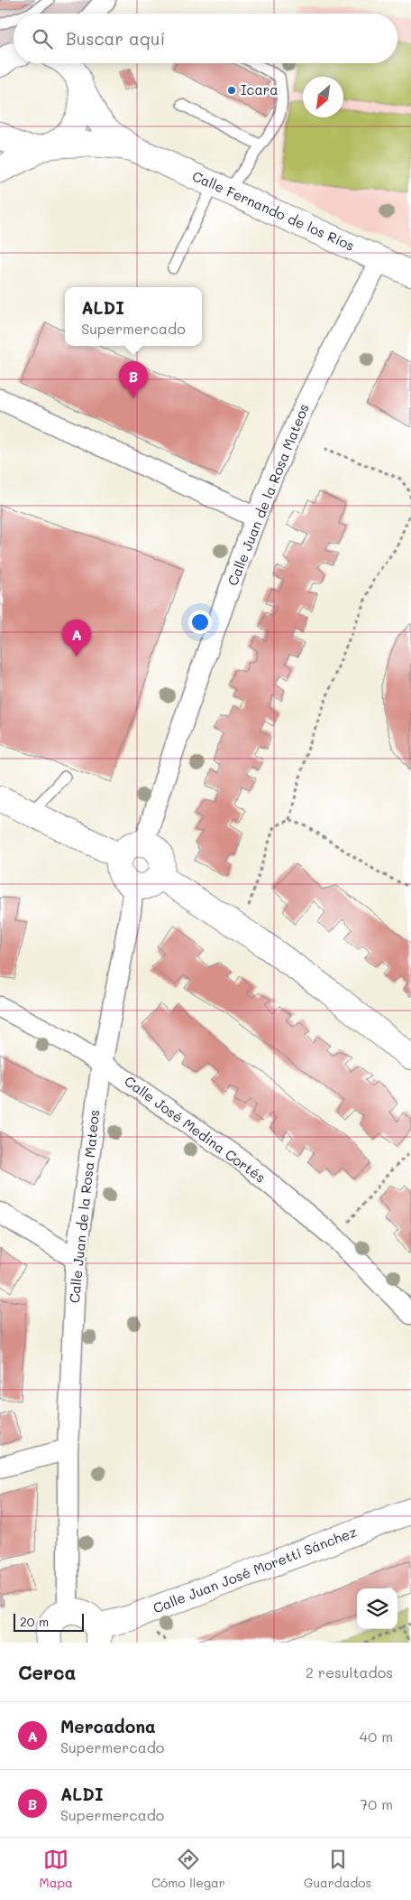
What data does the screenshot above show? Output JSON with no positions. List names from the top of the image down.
{
  "streets": {
    "street": [
      "Calle Fernando de los Ríos",
      "Calle Juan de la Rosa Mateos",
      "Calle José Medina Cortés",
      "Calle Juan José Moretti Sánchez"
    ]
  },
  "crossings": [
    ["Calle Fernando de los Ríos", "Calle Juan de la Rosa Mateos"],
    ["Calle Juan de la Rosa Mateos", "Calle José Medina Cortés"]
  ],
  "places": ["Icara"],
  "scale_bar": "20 m",
  "north": "bottom left",
  "page": {
    "search": "Buscar aquí",
    "popup": ["ALDI", "Supermercado"],
    "pins": ["B", "A"],
    "scale": "20 m",
    "heading": ["Cerca", "2 resultados"],
    "list": [
      {
        "mark": "A",
        "name": "Mercadona",
        "note": "Supermercado",
        "value": "40 m"
      },
      {
        "mark": "B",
        "name": "ALDI",
        "note": "Supermercado",
        "value": "70 m"
      }
    ],
    "nav": ["Mapa", "Cómo llegar", "Guardados"]
  }
}
